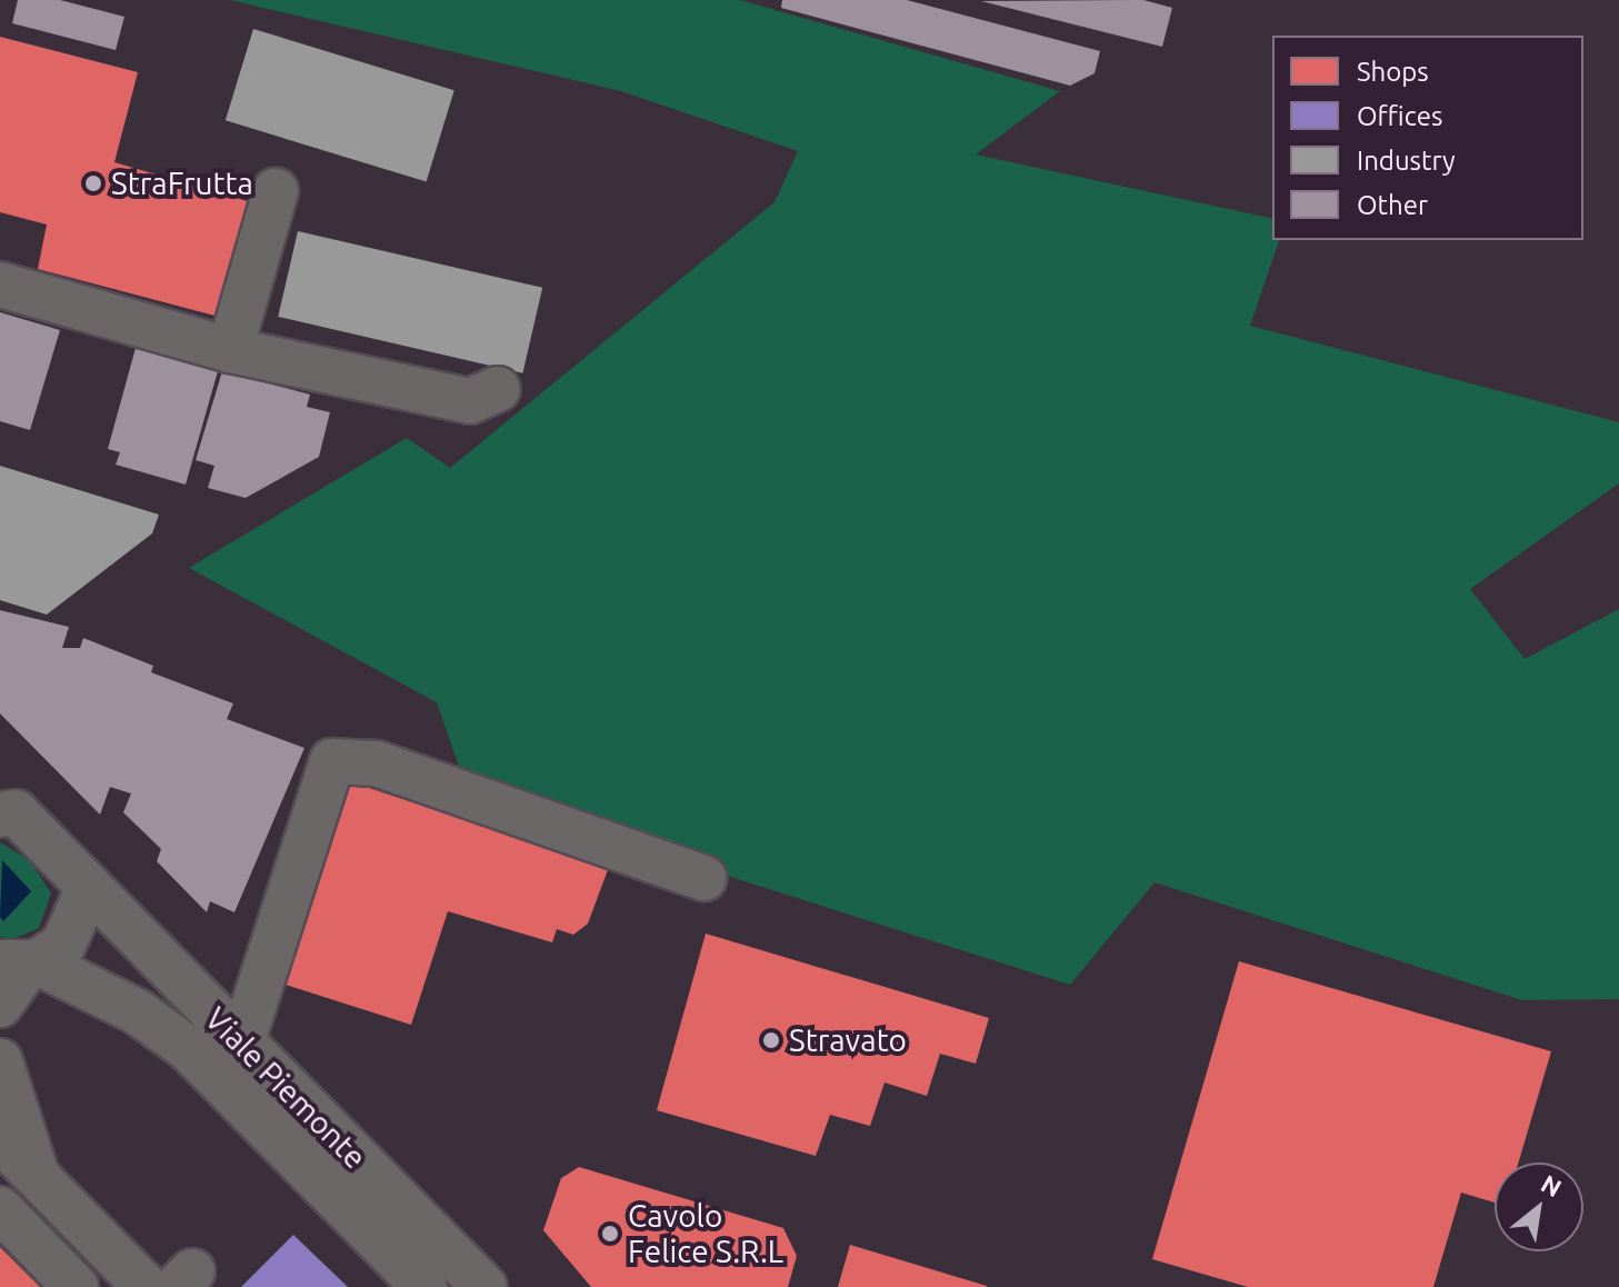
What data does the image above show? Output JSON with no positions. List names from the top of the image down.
{
  "streets": {
    "street": ["Viale Piemonte"]
  },
  "places": ["StraFrutta", "Stravato", "Cavolo Felice S.R.L"],
  "legend": [
    "Shops",
    "Offices",
    "Industry",
    "Other"
  ],
  "north": "top right"
}
